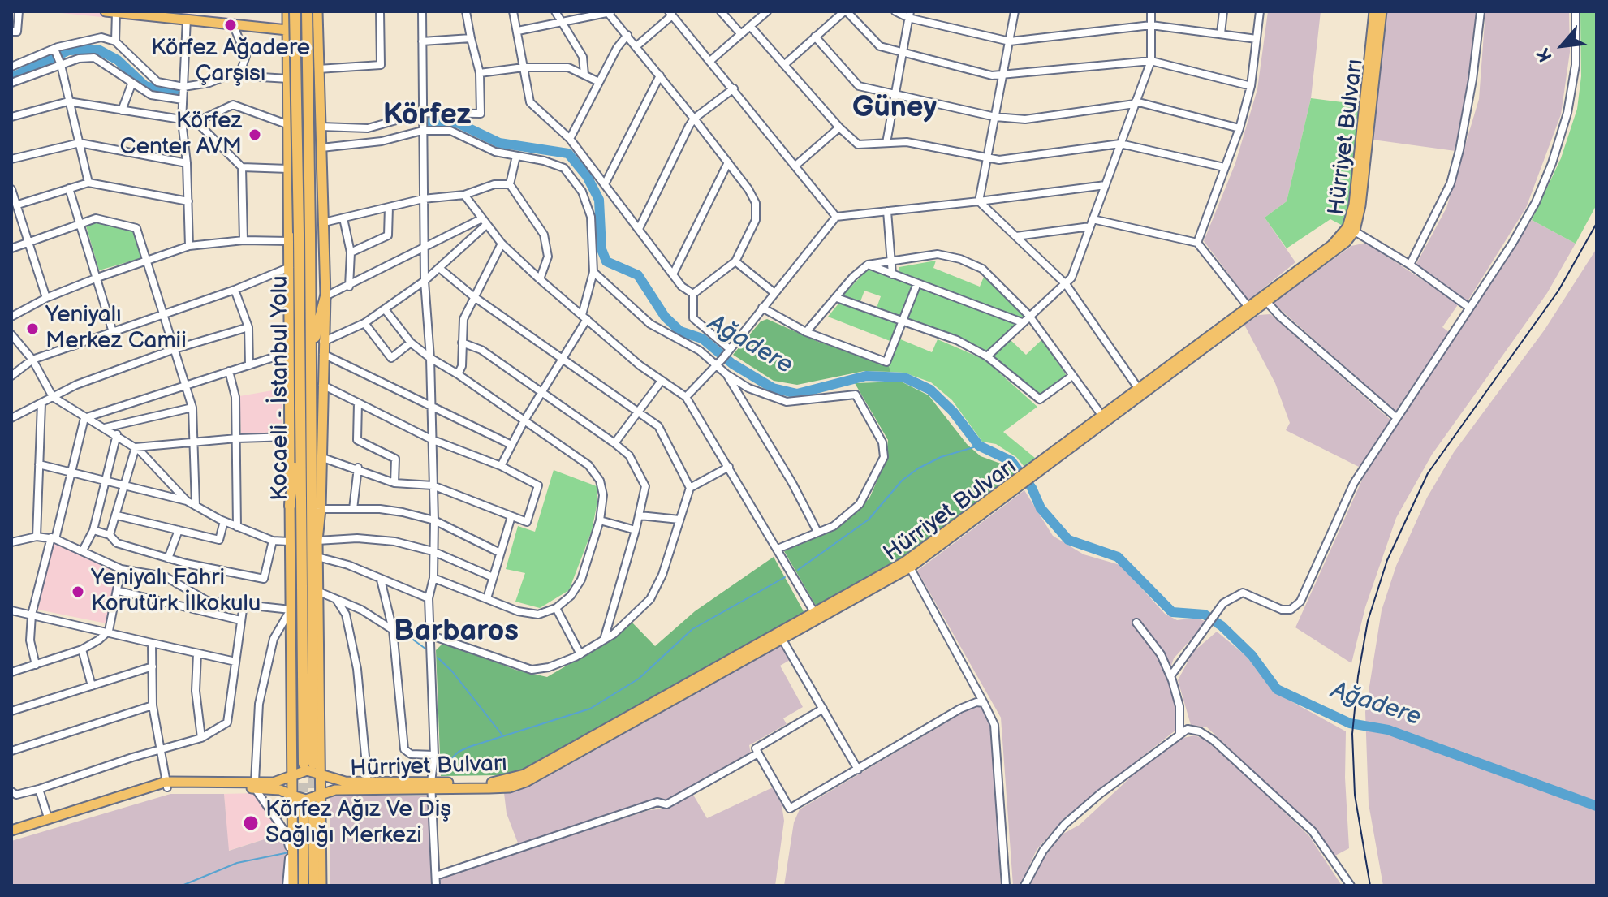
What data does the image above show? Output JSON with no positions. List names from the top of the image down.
{
  "streets": {
    "highway": ["Kocaeli - İstanbul Yolu"],
    "main road": ["Hürriyet Bulvarı"]
  },
  "districts": ["Güney", "Körfez", "Barbaros"],
  "water": ["Ağadere"],
  "places": [
    "Körfez Ağadere Çarşısı",
    "Körfez Center AVM",
    "Yeniyalı Merkez Camii",
    "Yeniyalı Fahri Korutürk İlkokulu",
    "Körfez Ağız Ve Diş Sağlığı Merkezi"
  ],
  "north": "bottom left"
}
